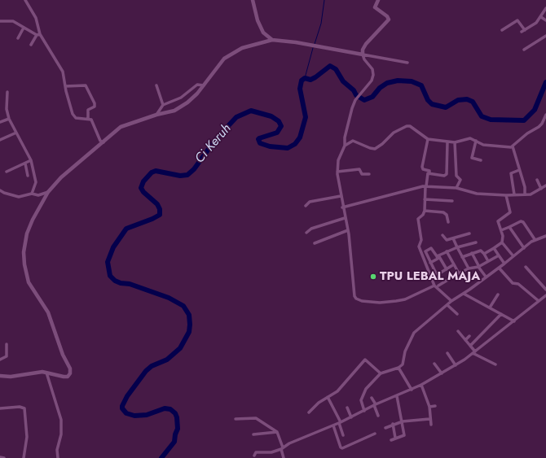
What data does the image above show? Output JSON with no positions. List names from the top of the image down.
{
  "water": ["Ci Keruh"],
  "places": ["TPU LEBAL MAJA"]
}
